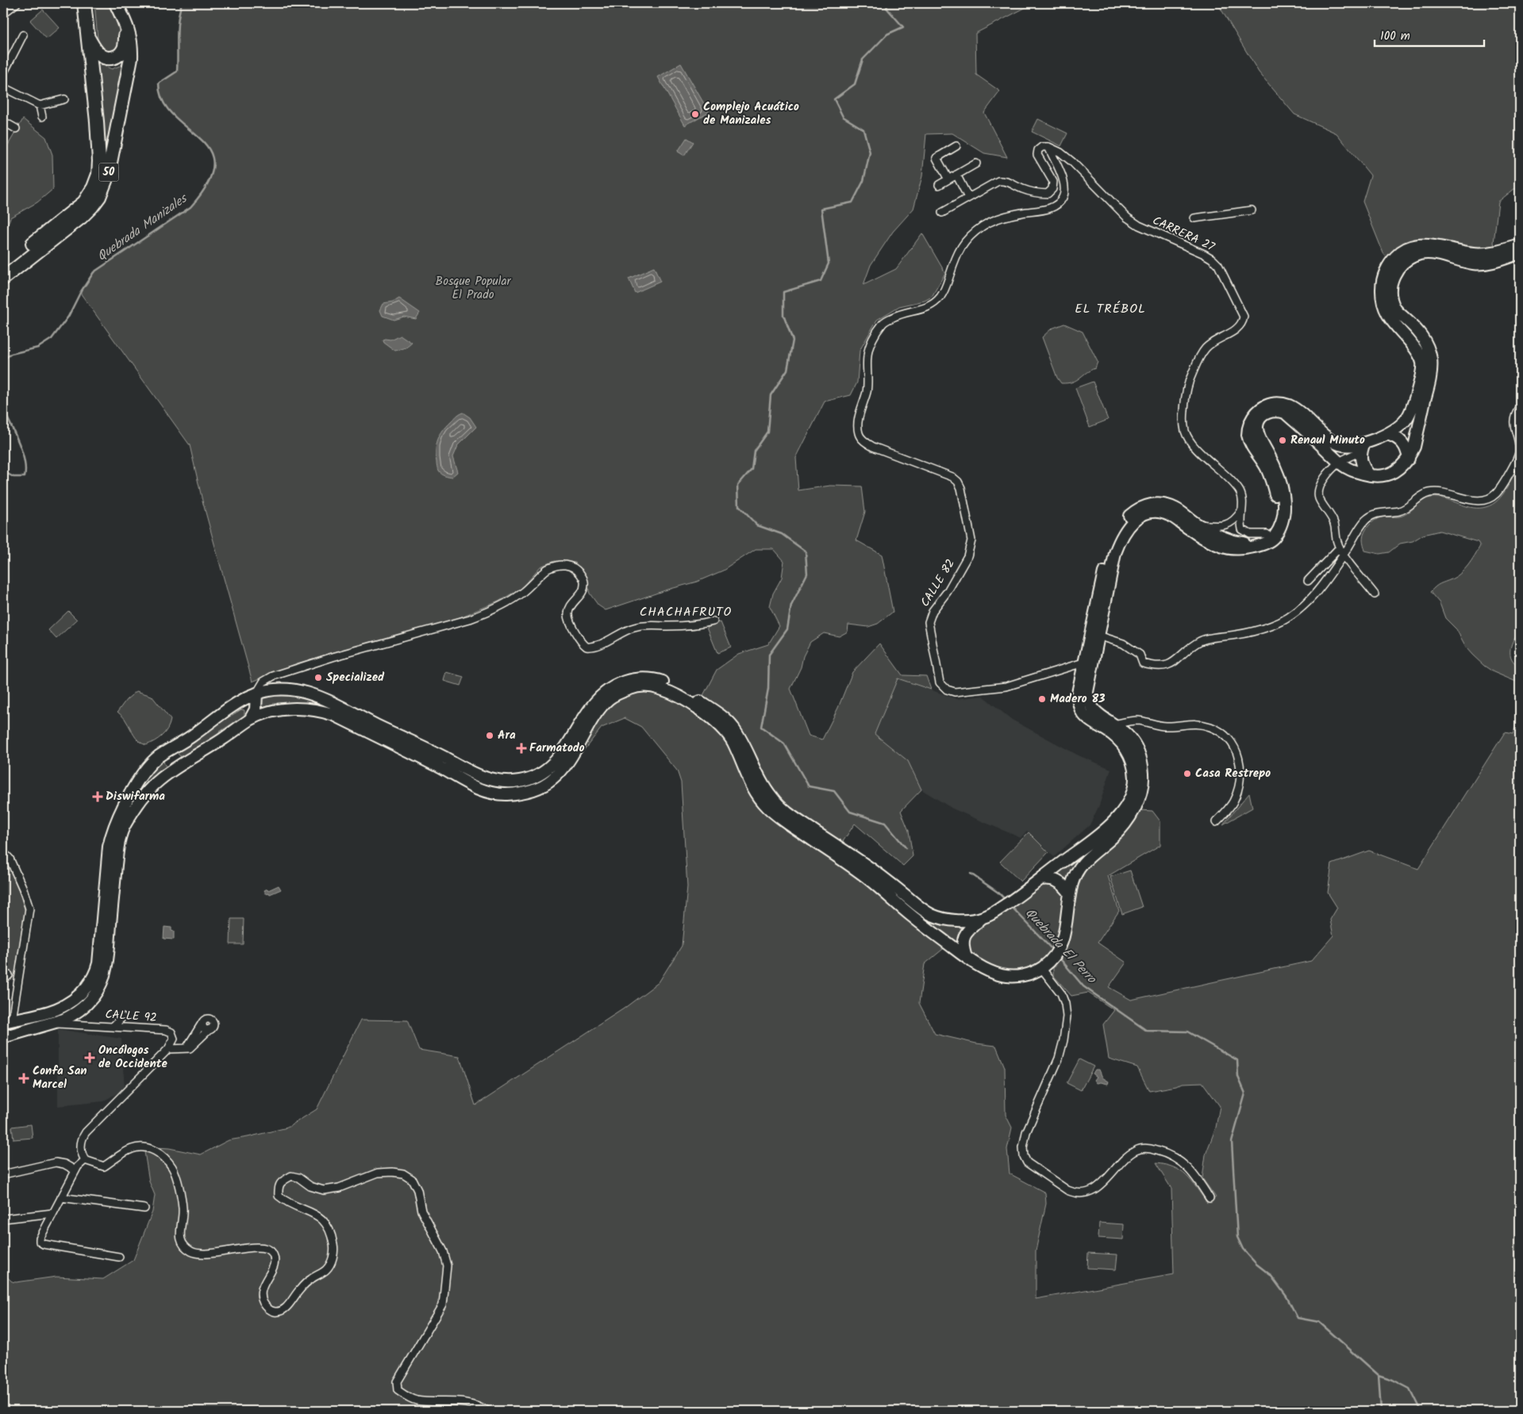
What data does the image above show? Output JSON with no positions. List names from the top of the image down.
{
  "streets": {
    "highway": ["50"],
    "street": ["CARRERA 27", "CALLE 82", "CALLE 92"]
  },
  "crossings": [
    ["CARRERA 27", "CALLE 82"]
  ],
  "districts": ["EL TRÉBOL", "CHACHAFRUTO"],
  "water": ["Quebrada Manizales", "Quebrada El Perro"],
  "parks": ["Bosque Popular El Prado"],
  "places": {
    "other": [
      "Complejo Acuático de Manizales",
      "Renaul Minuto",
      "Specialized",
      "Madero 83",
      "Ara",
      "Casa Restrepo"
    ],
    "health": [
      "Farmatodo",
      "Diswifarma",
      "Oncólogos de Occidente",
      "Confa San Marcel"
    ]
  },
  "scale_bar": "100 m"
}
